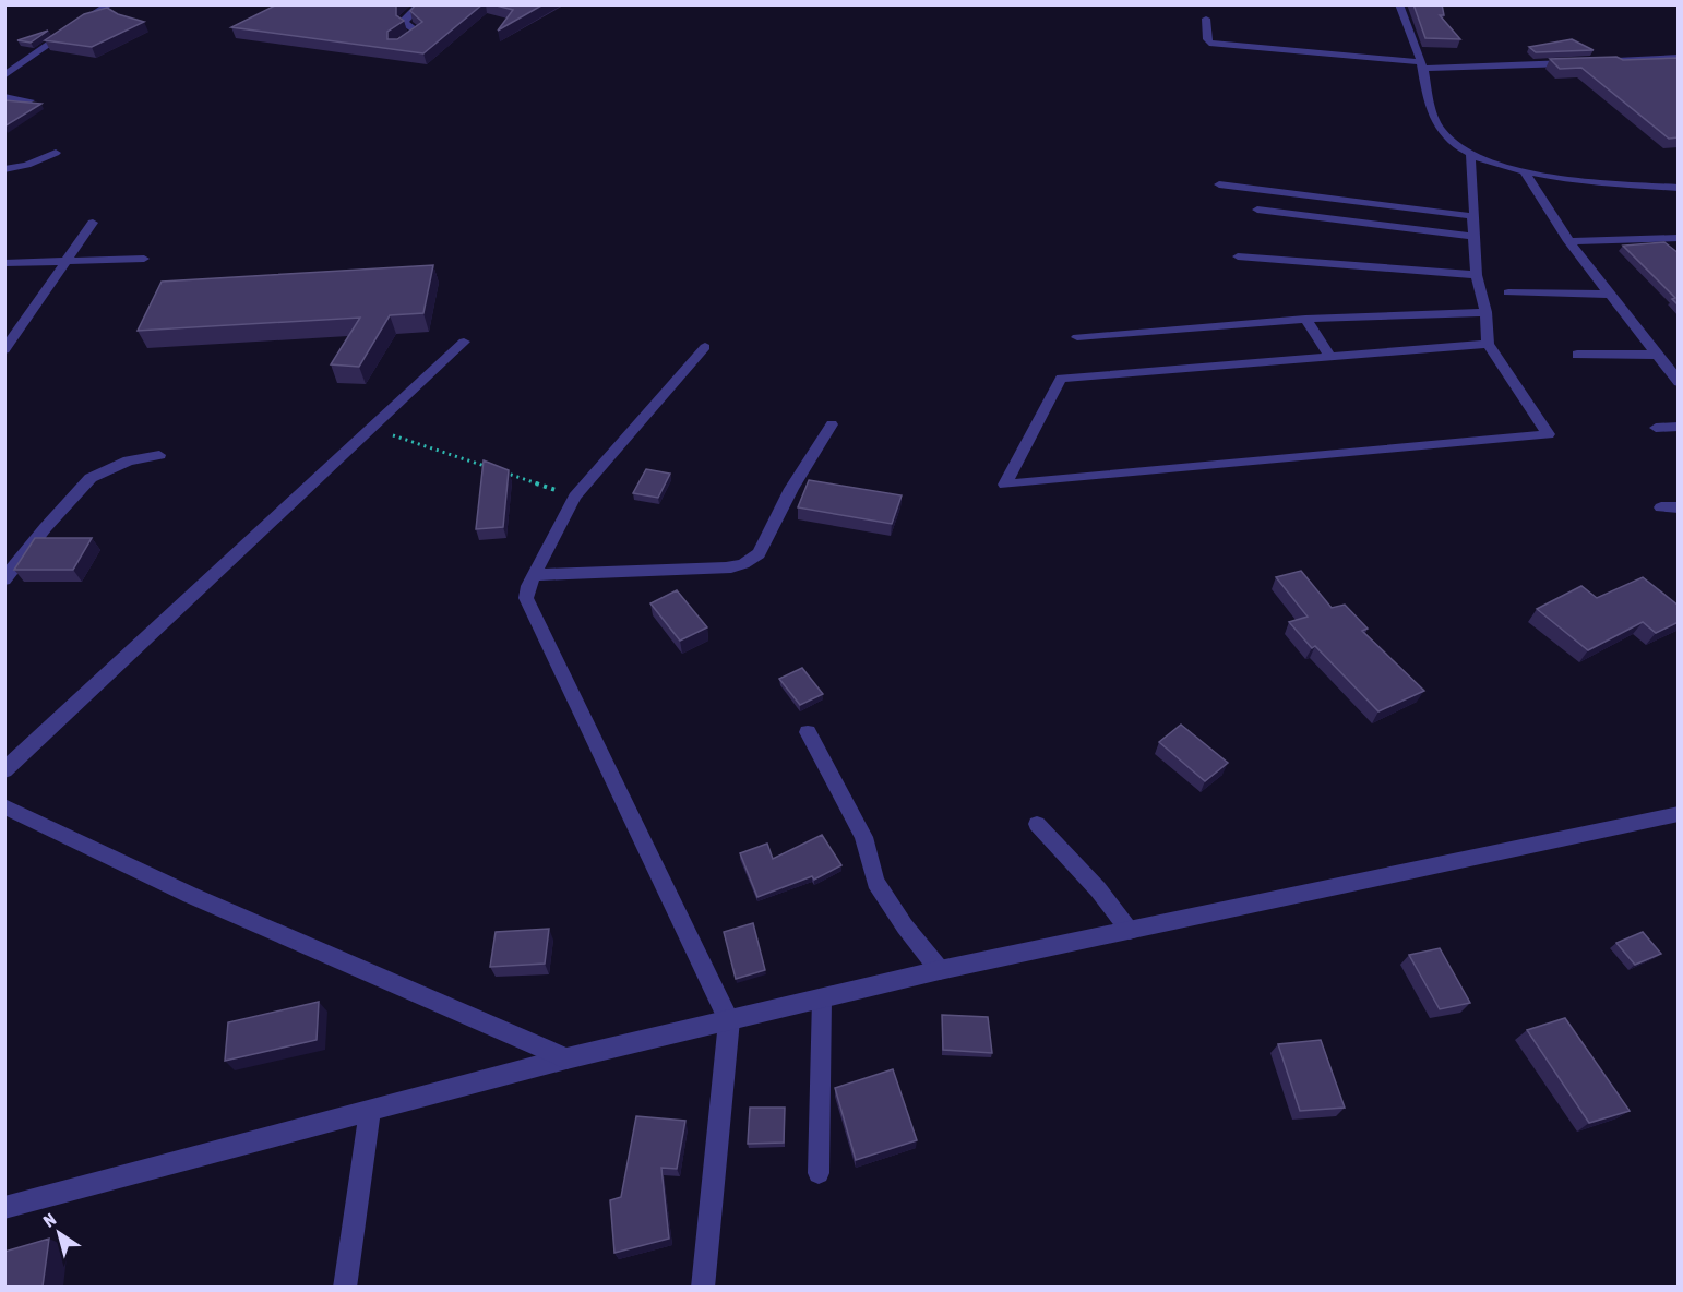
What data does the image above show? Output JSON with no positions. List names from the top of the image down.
{
  "north": "top left"
}
